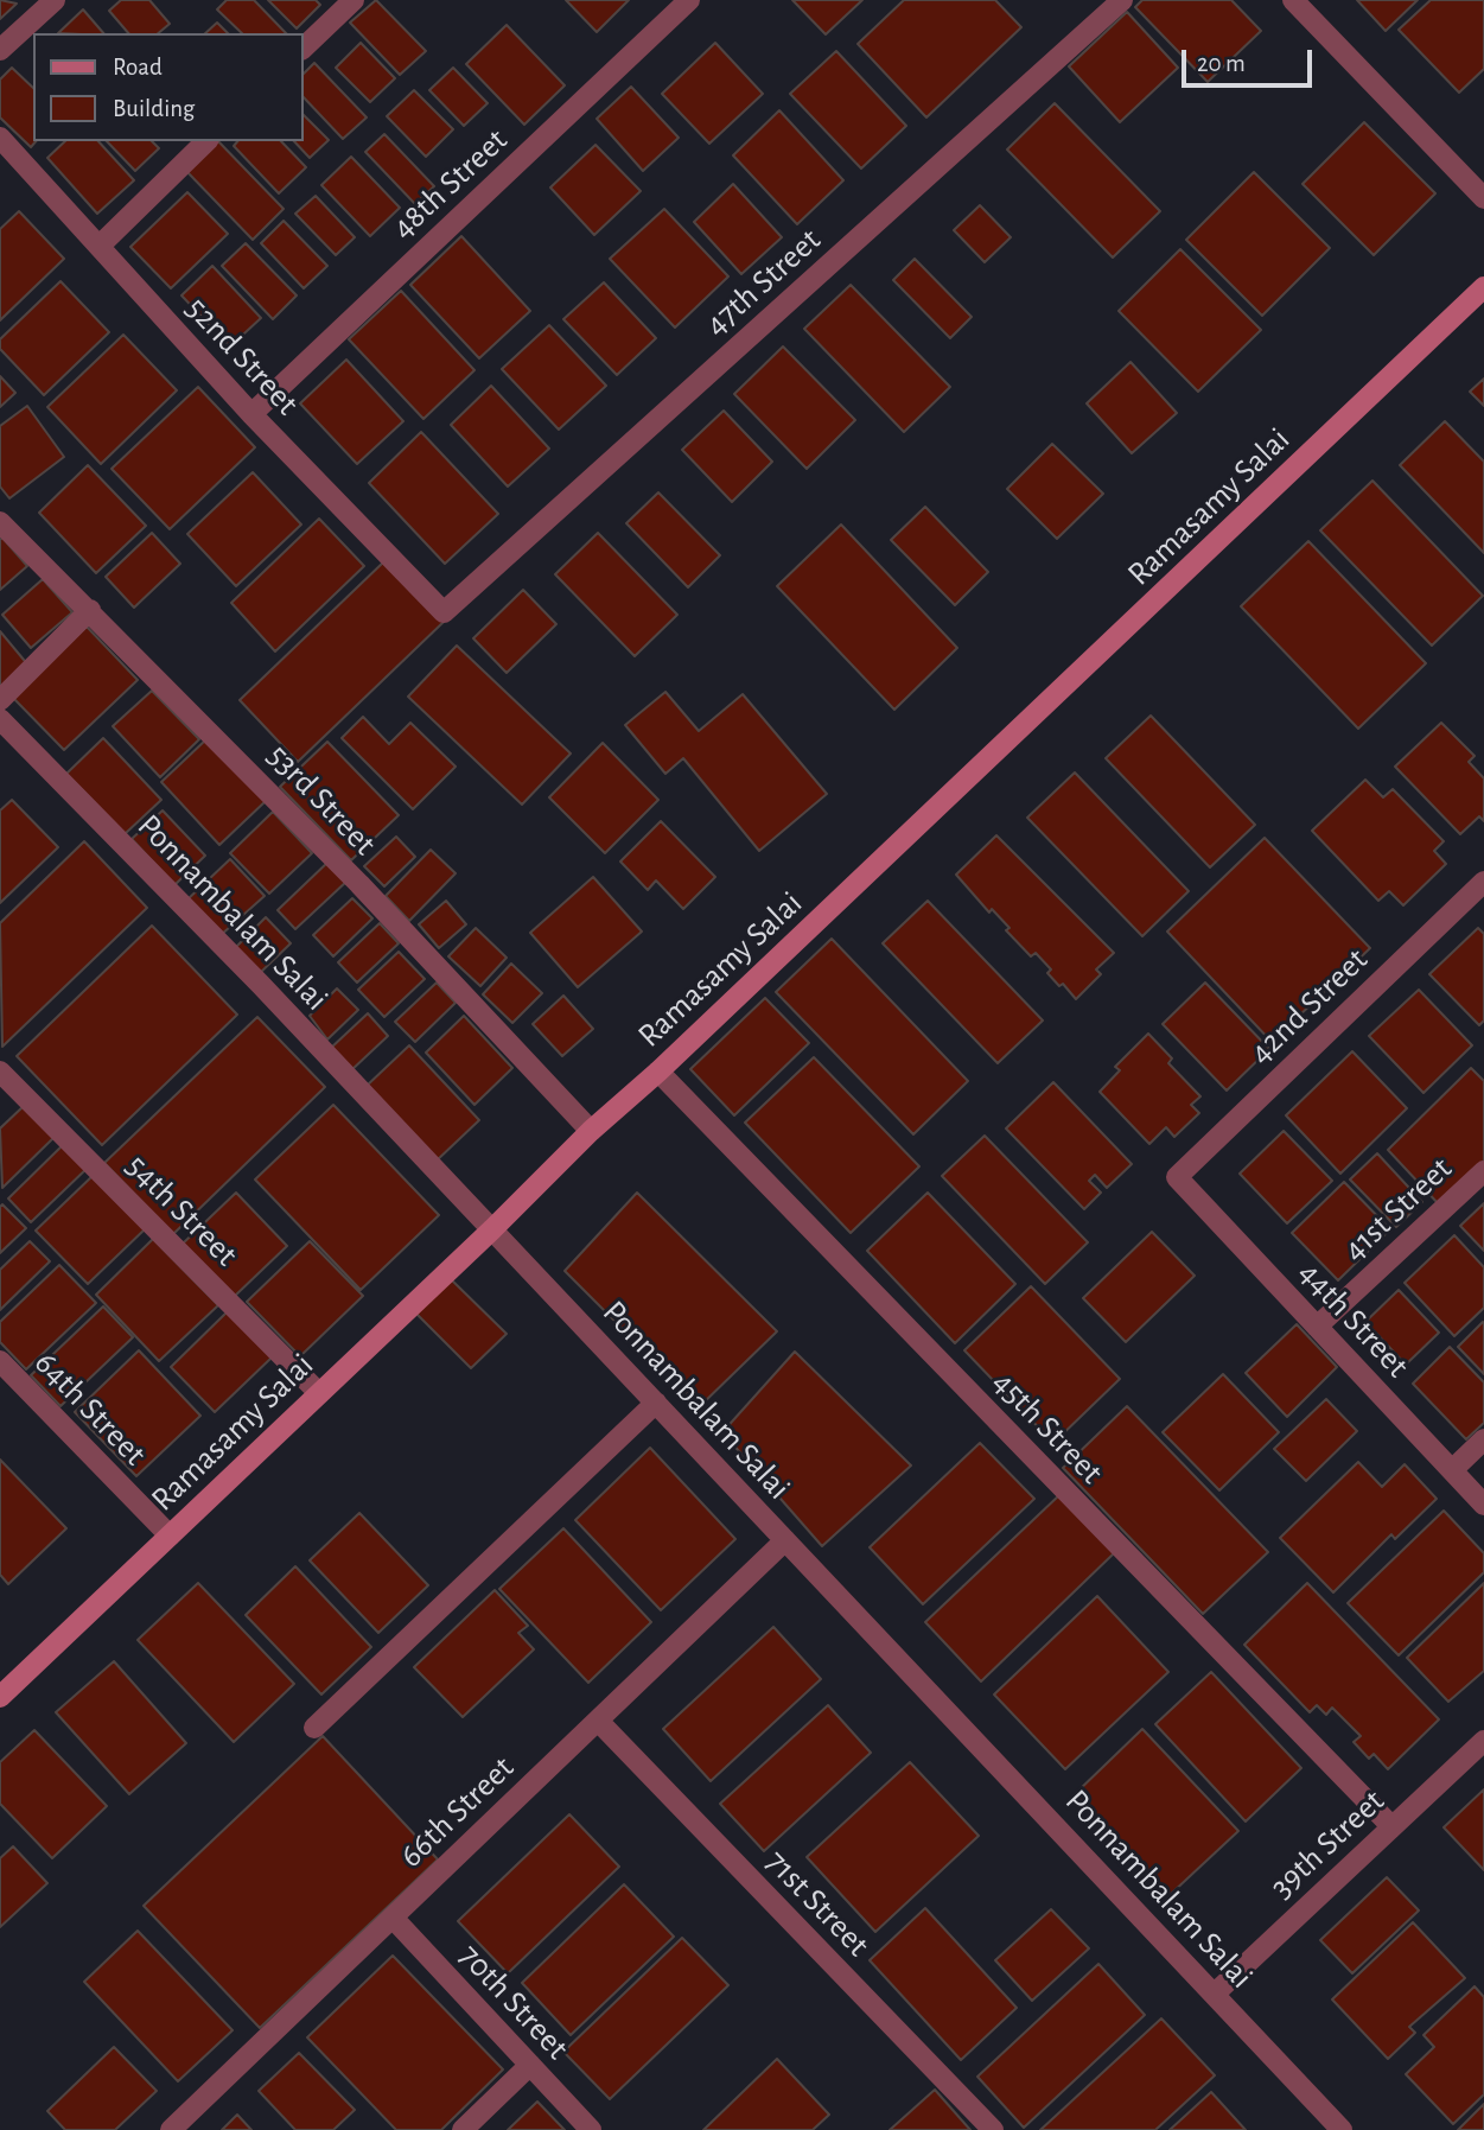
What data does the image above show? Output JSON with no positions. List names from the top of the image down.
{
  "streets": {
    "street": [
      "48th Street",
      "47th Street",
      "52nd Street",
      "Ramasamy Salai",
      "53rd Street",
      "Ponnambalam Salai",
      "42nd Street",
      "41st Street",
      "54th Street",
      "44th Street",
      "64th Street",
      "45th Street",
      "66th Street",
      "39th Street",
      "71st Street",
      "70th Street"
    ]
  },
  "crossings": [
    ["48th Street", "52nd Street"],
    ["47th Street", "52nd Street"],
    ["Ramasamy Salai", "53rd Street"],
    ["Ramasamy Salai", "Ponnambalam Salai"],
    ["Ramasamy Salai", "54th Street"],
    ["Ramasamy Salai", "64th Street"],
    ["Ramasamy Salai", "45th Street"],
    ["Ponnambalam Salai", "66th Street"],
    ["Ponnambalam Salai", "39th Street"],
    ["42nd Street", "44th Street"],
    ["41st Street", "44th Street"],
    ["45th Street", "39th Street"],
    ["66th Street", "71st Street"],
    ["66th Street", "70th Street"]
  ],
  "legend": ["Road", "Building"],
  "scale_bar": "20 m"
}
